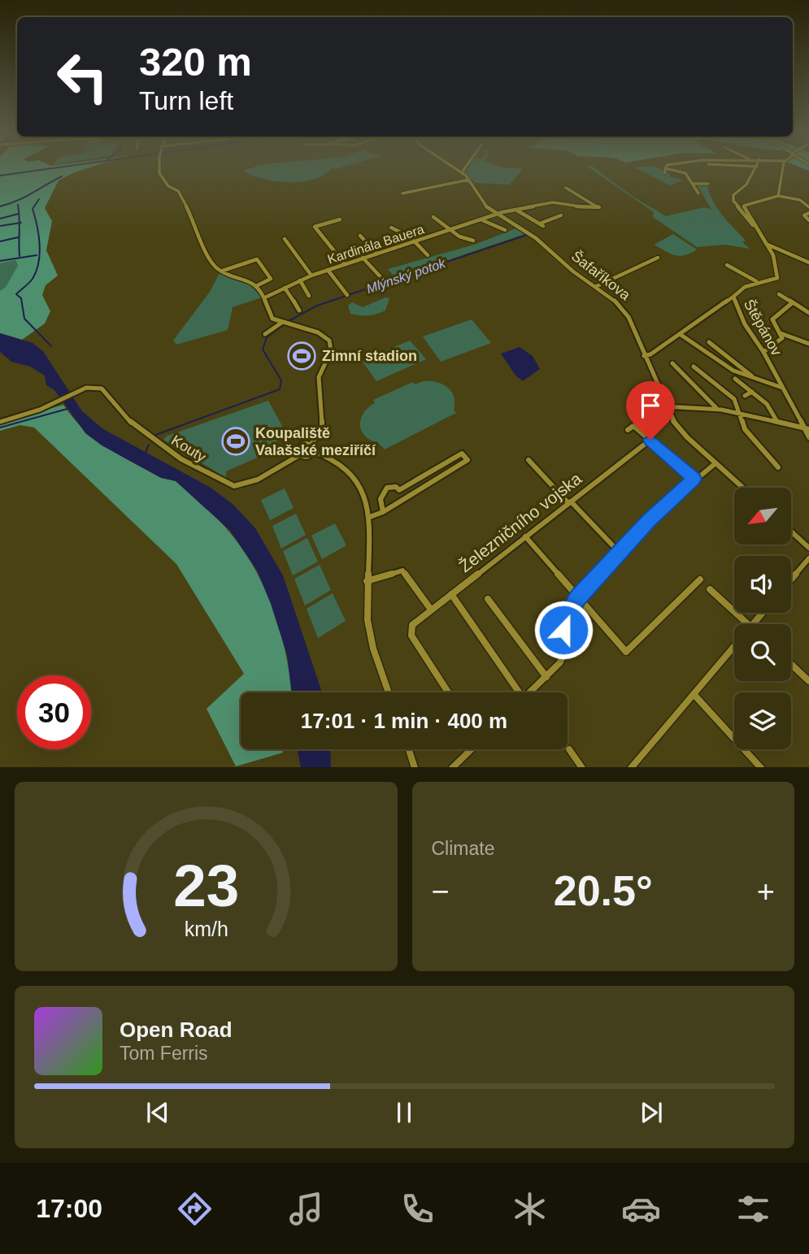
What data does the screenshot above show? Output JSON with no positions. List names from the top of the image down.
{
  "streets": {
    "street": [
      "Kardinála Bauera",
      "Šafaříkova",
      "Štěpánov",
      "Kouty",
      "Železničního vojska"
    ]
  },
  "crossings": [
    ["Kardinála Bauera", "Šafaříkova"]
  ],
  "water": ["Mlýnský potok"],
  "places": {
    "sports": ["Zimní stadion", "Koupaliště Valašské meziříčí"]
  },
  "north": "bottom left",
  "page": {
    "turn": ["320 m", "Turn left"],
    "limit": "30",
    "trip": "17:01 · 1 min · 400 m",
    "tile": "Climate",
    "heat": ["−", "20.5°", "+"],
    "song": ["Open Road", "Tom Ferris"],
    "tabs": "17:00",
    "gauge": ["23", "km/h"]
  }
}
